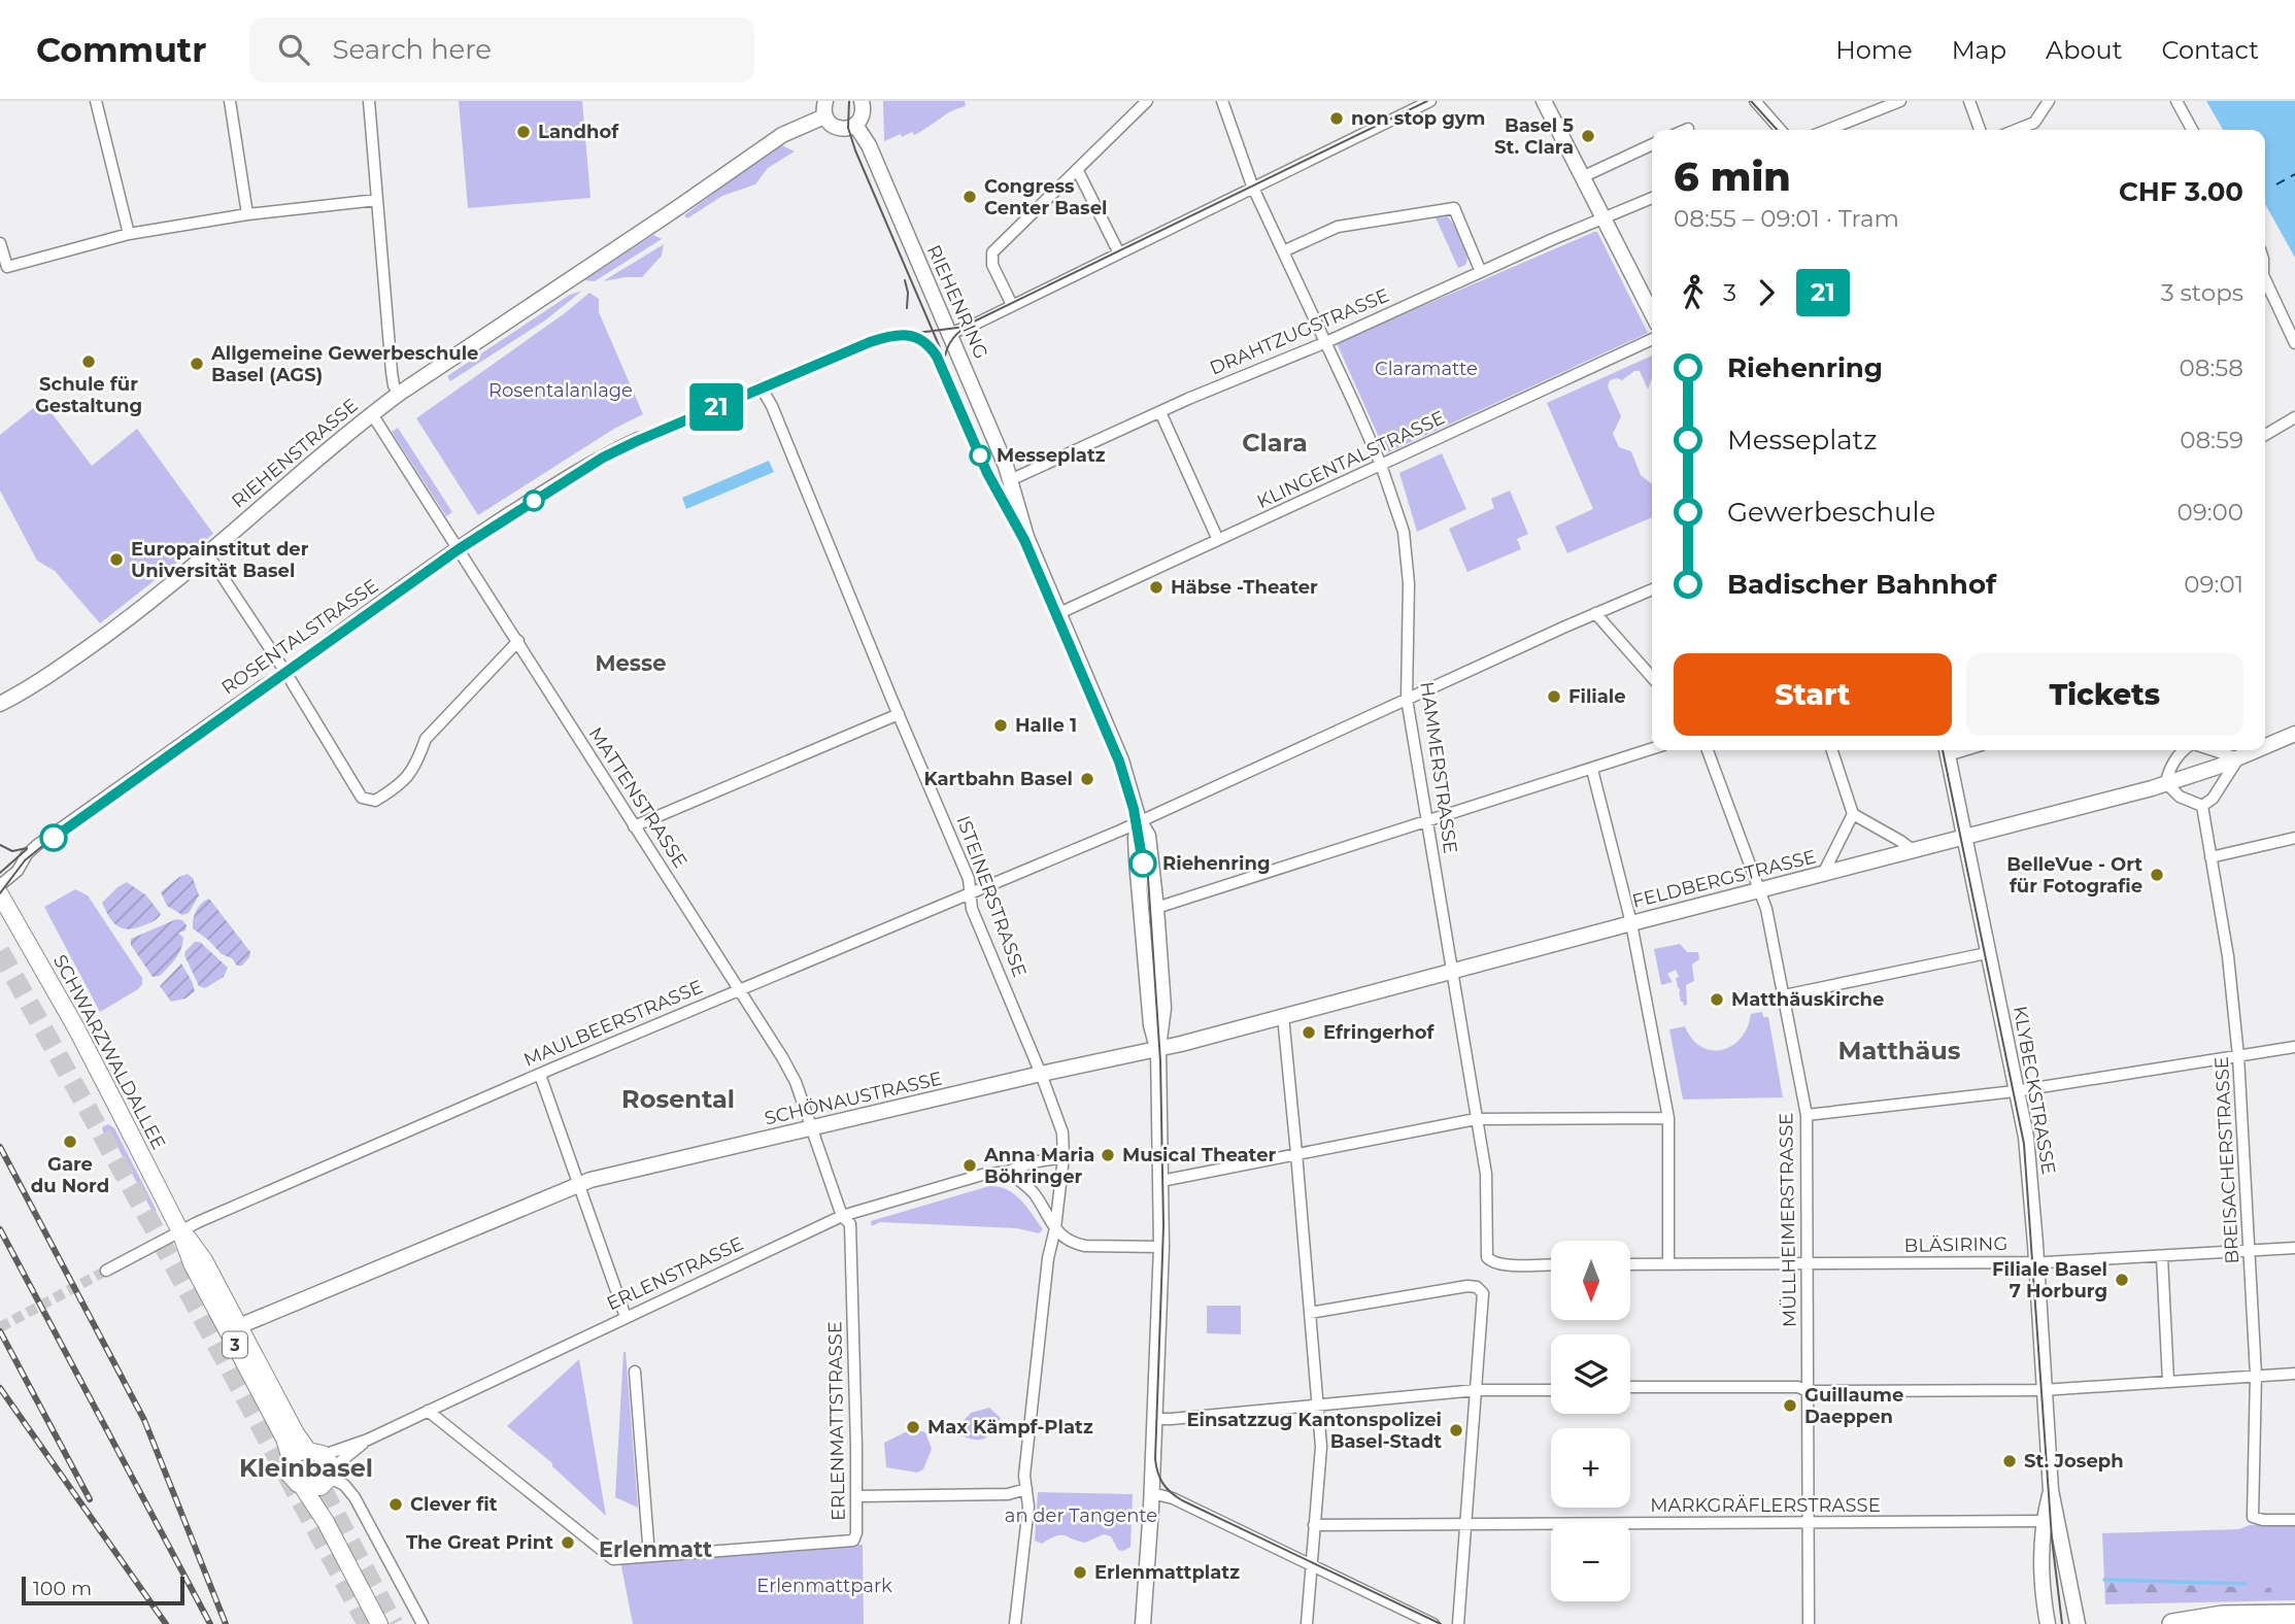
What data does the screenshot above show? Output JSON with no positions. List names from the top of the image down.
{
  "streets": {
    "main road": [
      "RIEHENRING",
      "RIEHENSTRASSE",
      "FELDBERGSTRASSE",
      "SCHWARZWALDALLEE",
      "KLYBECKSTRASSE",
      "SCHÖNAUSTRASSE",
      "3"
    ],
    "street": [
      "DRAHTZUGSTRASSE",
      "KLINGENTALSTRASSE",
      "ROSENTALSTRASSE",
      "HAMMERSTRASSE",
      "MATTENSTRASSE",
      "ISTEINERSTRASSE",
      "MAULBEERSTRASSE",
      "BREISACHERSTRASSE",
      "MÜLLHEIMERSTRASSE",
      "BLÄSIRING",
      "ERLENSTRASSE",
      "ERLENMATTSTRASSE",
      "MARKGRÄFLERSTRASSE"
    ]
  },
  "crossings": [
    ["RIEHENRING", "DRAHTZUGSTRASSE"],
    ["RIEHENRING", "KLINGENTALSTRASSE"],
    ["RIEHENRING", "FELDBERGSTRASSE"],
    ["RIEHENRING", "MAULBEERSTRASSE"],
    ["RIEHENRING", "SCHÖNAUSTRASSE"],
    ["DRAHTZUGSTRASSE", "HAMMERSTRASSE"],
    ["RIEHENSTRASSE", "MATTENSTRASSE"],
    ["KLINGENTALSTRASSE", "HAMMERSTRASSE"],
    ["ROSENTALSTRASSE", "MATTENSTRASSE"],
    ["HAMMERSTRASSE", "FELDBERGSTRASSE"],
    ["HAMMERSTRASSE", "MAULBEERSTRASSE"],
    ["MATTENSTRASSE", "MAULBEERSTRASSE"],
    ["MATTENSTRASSE", "SCHÖNAUSTRASSE"],
    ["MATTENSTRASSE", "ERLENSTRASSE"],
    ["MATTENSTRASSE", "ERLENMATTSTRASSE"],
    ["FELDBERGSTRASSE", "KLYBECKSTRASSE"],
    ["FELDBERGSTRASSE", "SCHÖNAUSTRASSE"],
    ["FELDBERGSTRASSE", "MÜLLHEIMERSTRASSE"],
    ["ISTEINERSTRASSE", "MAULBEERSTRASSE"],
    ["ISTEINERSTRASSE", "SCHÖNAUSTRASSE"],
    ["ISTEINERSTRASSE", "ERLENSTRASSE"],
    ["MAULBEERSTRASSE", "SCHWARZWALDALLEE"],
    ["SCHWARZWALDALLEE", "SCHÖNAUSTRASSE"],
    ["SCHWARZWALDALLEE", "ERLENSTRASSE"],
    ["SCHWARZWALDALLEE", "3"],
    ["KLYBECKSTRASSE", "BLÄSIRING"],
    ["KLYBECKSTRASSE", "MARKGRÄFLERSTRASSE"],
    ["BREISACHERSTRASSE", "BLÄSIRING"],
    ["MÜLLHEIMERSTRASSE", "BLÄSIRING"],
    ["MÜLLHEIMERSTRASSE", "MARKGRÄFLERSTRASSE"],
    ["ERLENSTRASSE", "ERLENMATTSTRASSE"]
  ],
  "districts": [
    "Clara",
    "Messe",
    "Matthäus",
    "Rosental",
    "Kleinbasel",
    "Erlenmatt"
  ],
  "parks": [
    "Claramatte",
    "Rosentalanlage",
    "an der Tangente",
    "Erlenmattpark"
  ],
  "places": [
    "non stop gym",
    "Landhof",
    "Basel 5 St. Clara",
    "Congress Center Basel",
    "Schule für Gestaltung",
    "Allgemeine Gewerbeschule Basel (AGS)",
    "Messeplatz",
    "Europainstitut der Universität Basel",
    "Häbse -Theater",
    "Filiale",
    "Halle 1",
    "Kartbahn Basel",
    "Riehenring",
    "BelleVue - Ort für Fotografie",
    "Matthäuskirche",
    "Efringerhof",
    "Gare du Nord",
    "Musical Theater",
    "Anna Maria Böhringer",
    "Filiale Basel 7 Horburg",
    "Guillaume Daeppen",
    "Max Kämpf-Platz",
    "Einsatzzug Kantonspolizei Basel-Stadt",
    "St. Joseph",
    "Clever fit",
    "The Great Print",
    "Erlenmattplatz"
  ],
  "lines": ["tram line 21"],
  "scale_bar": "100 m",
  "north": "bottom",
  "page": {
    "header": "Commutr",
    "search": "Search here",
    "nav": [
      "Home",
      "Map",
      "About",
      "Contact"
    ],
    "on_map": "21",
    "heading": ["6 min", "08:55 – 09:01 · Tram", "CHF 3.00"],
    "legs": ["3", "21", "3 stops"],
    "list": [
      {
        "name": "Riehenring",
        "value": "08:58"
      },
      {
        "name": "Messeplatz",
        "value": "08:59"
      },
      {
        "name": "Gewerbeschule",
        "value": "09:00"
      },
      {
        "name": "Badischer Bahnhof",
        "value": "09:01"
      }
    ],
    "buttons": ["Start", "Tickets"],
    "map_buttons": ["+", "−"],
    "scale": "100 m"
  }
}
